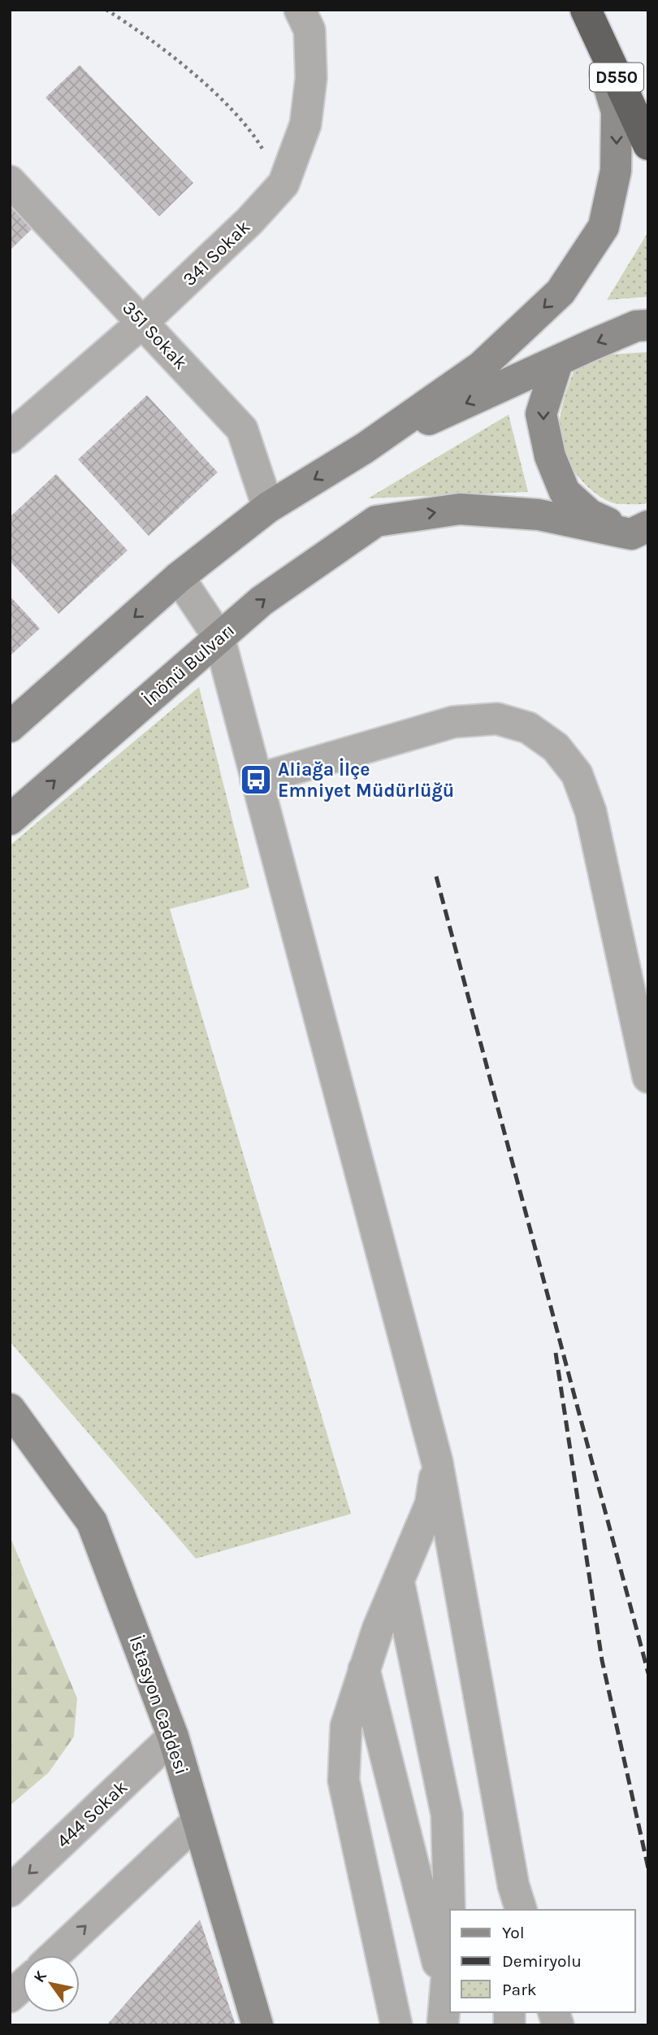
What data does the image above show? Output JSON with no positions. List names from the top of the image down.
{
  "streets": {
    "highway": ["D550"],
    "street": [
      "341 Sokak",
      "351 Sokak",
      "İnönü Bulvarı",
      "İstasyon Caddesi",
      "444 Sokak"
    ]
  },
  "crossings": [
    ["341 Sokak", "351 Sokak"],
    ["İstasyon Caddesi", "444 Sokak"]
  ],
  "places": {
    "bus stop": ["Aliağa İlçe Emniyet Müdürlüğü"]
  },
  "legend": ["Yol", "Demiryolu", "Park"],
  "north": "top left"
}
